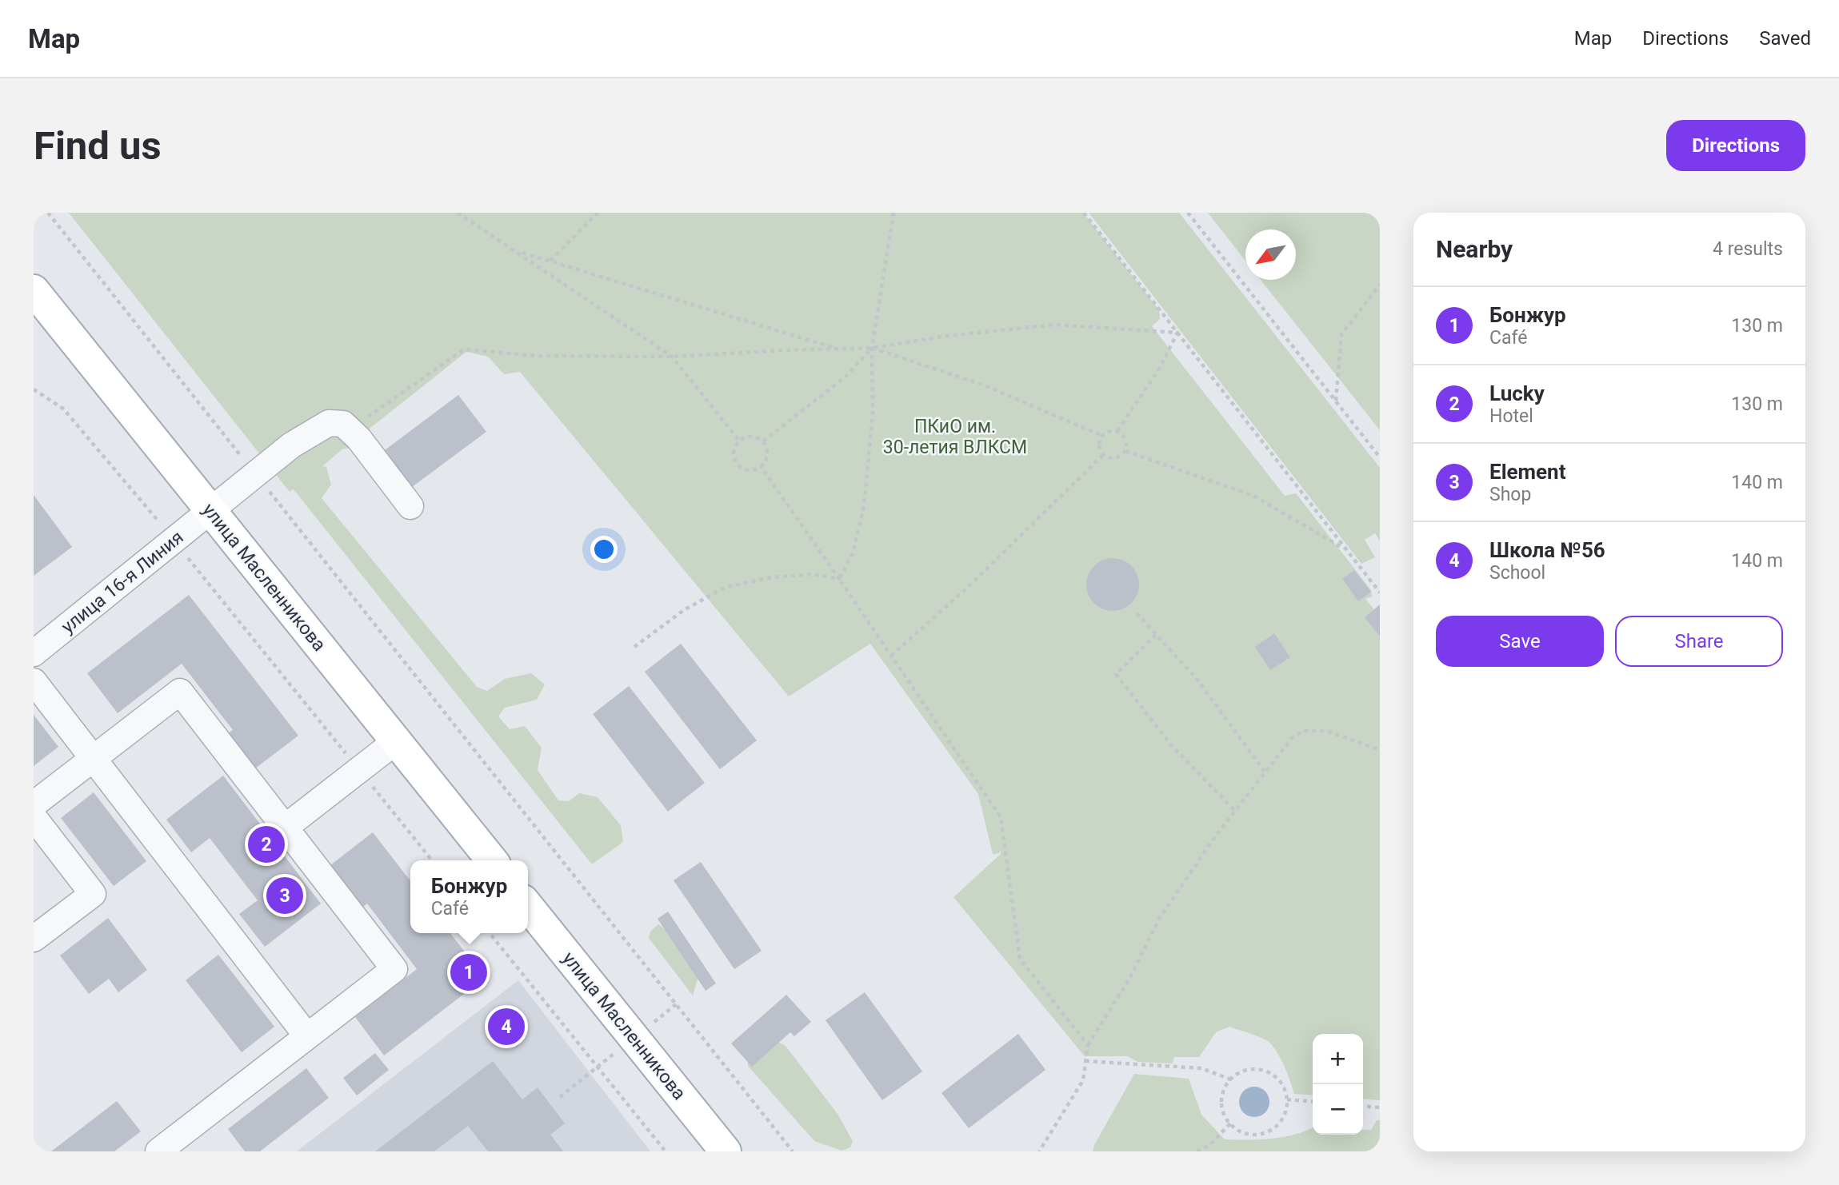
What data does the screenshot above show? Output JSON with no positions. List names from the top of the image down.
{
  "streets": {
    "main road": ["улица Масленникова"],
    "street": ["улица 16-я Линия"]
  },
  "crossings": [
    ["улица Масленникова", "улица 16-я Линия"]
  ],
  "parks": ["ПКиО им. 30-летия ВЛКСМ"],
  "north": "bottom left",
  "page": {
    "header": "Map",
    "nav": ["Map", "Directions", "Saved"],
    "buttons": [
      "Directions",
      ["Save", "Share"]
    ],
    "title": "Find us",
    "heading": ["Nearby", "4 results"],
    "list": [
      {
        "mark": "1",
        "name": "Бонжур",
        "note": "Café",
        "value": "130 m"
      },
      {
        "mark": "2",
        "name": "Lucky",
        "note": "Hotel",
        "value": "130 m"
      },
      {
        "mark": "3",
        "name": "Element",
        "note": "Shop",
        "value": "140 m"
      },
      {
        "mark": "4",
        "name": "Школа №56",
        "note": "School",
        "value": "140 m"
      }
    ],
    "pins": [
      "2",
      "3",
      "1",
      "4"
    ],
    "popup": ["Бонжур", "Café"],
    "map_buttons": ["+", "−"]
  }
}
